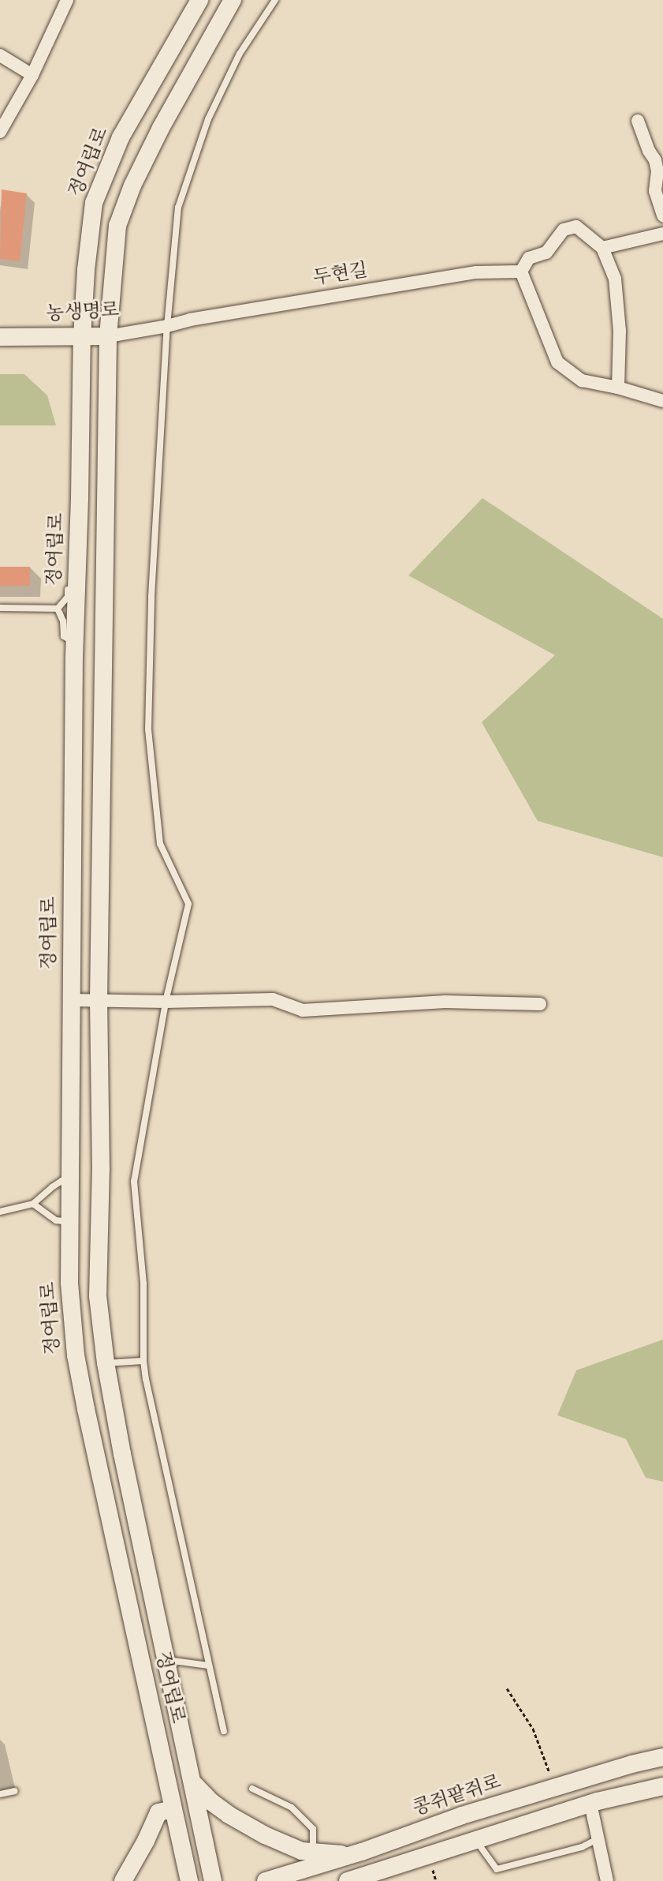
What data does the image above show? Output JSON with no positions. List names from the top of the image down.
{
  "streets": {
    "street": [
      "정여립로",
      "두현길",
      "농생명로",
      "콩쥐팥쥐로"
    ]
  },
  "crossings": [
    ["정여립로", "농생명로"],
    ["두현길", "농생명로"]
  ]
}
